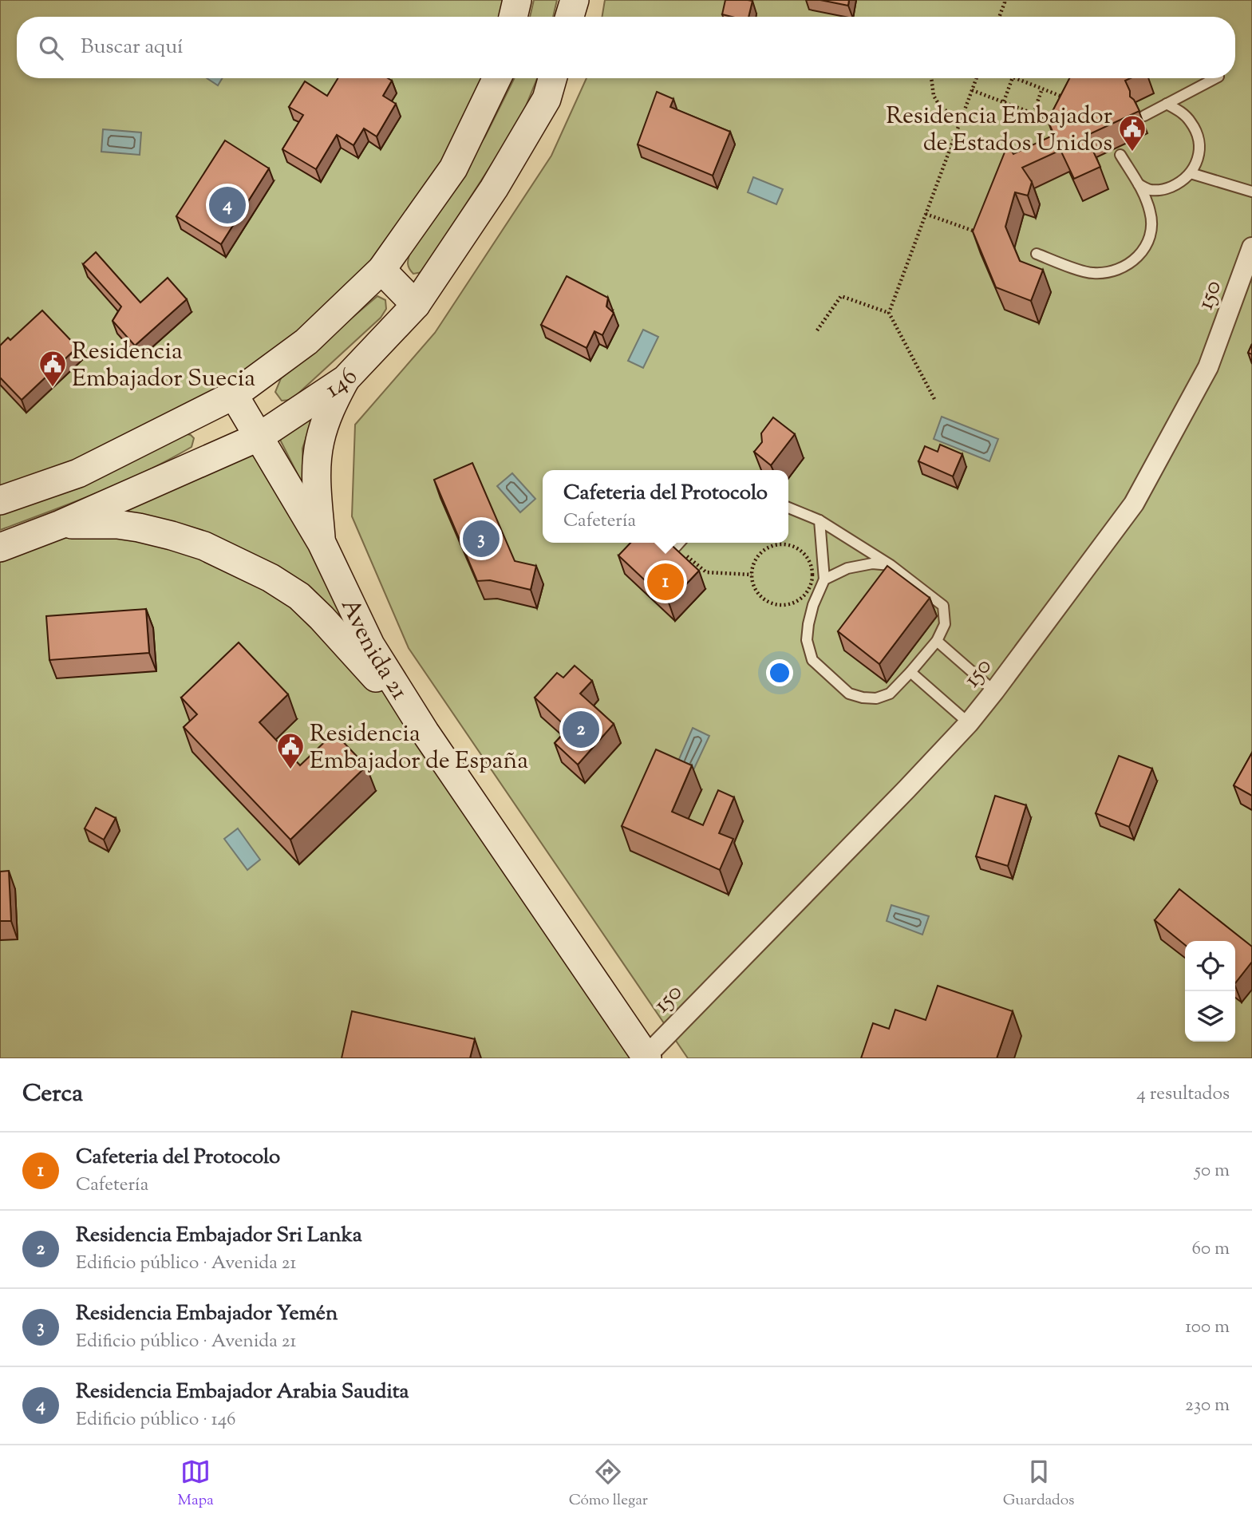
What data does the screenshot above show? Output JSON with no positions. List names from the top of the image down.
{
  "streets": {
    "main road": ["146", "Avenida 21"],
    "street": ["150"]
  },
  "crossings": [
    ["150", "Avenida 21"],
    ["146", "Avenida 21"]
  ],
  "places": {
    "public building": ["Residencia Embajador de Estados Unidos", "Residencia Embajador Suecia", "Residencia Embajador de España"]
  },
  "page": {
    "search": "Buscar aquí",
    "pins": [
      "4",
      "3",
      "1",
      "2"
    ],
    "popup": ["Cafeteria del Protocolo", "Cafetería"],
    "heading": ["Cerca", "4 resultados"],
    "list": [
      {
        "mark": "1",
        "name": "Cafeteria del Protocolo",
        "note": "Cafetería",
        "value": "50 m"
      },
      {
        "mark": "2",
        "name": "Residencia Embajador Sri Lanka",
        "note": "Edificio público · Avenida 21",
        "value": "60 m"
      },
      {
        "mark": "3",
        "name": "Residencia Embajador Yemén",
        "note": "Edificio público · Avenida 21",
        "value": "100 m"
      },
      {
        "mark": "4",
        "name": "Residencia Embajador Arabia Saudita",
        "note": "Edificio público · 146",
        "value": "230 m"
      }
    ],
    "nav": ["Mapa", "Cómo llegar", "Guardados"]
  }
}
